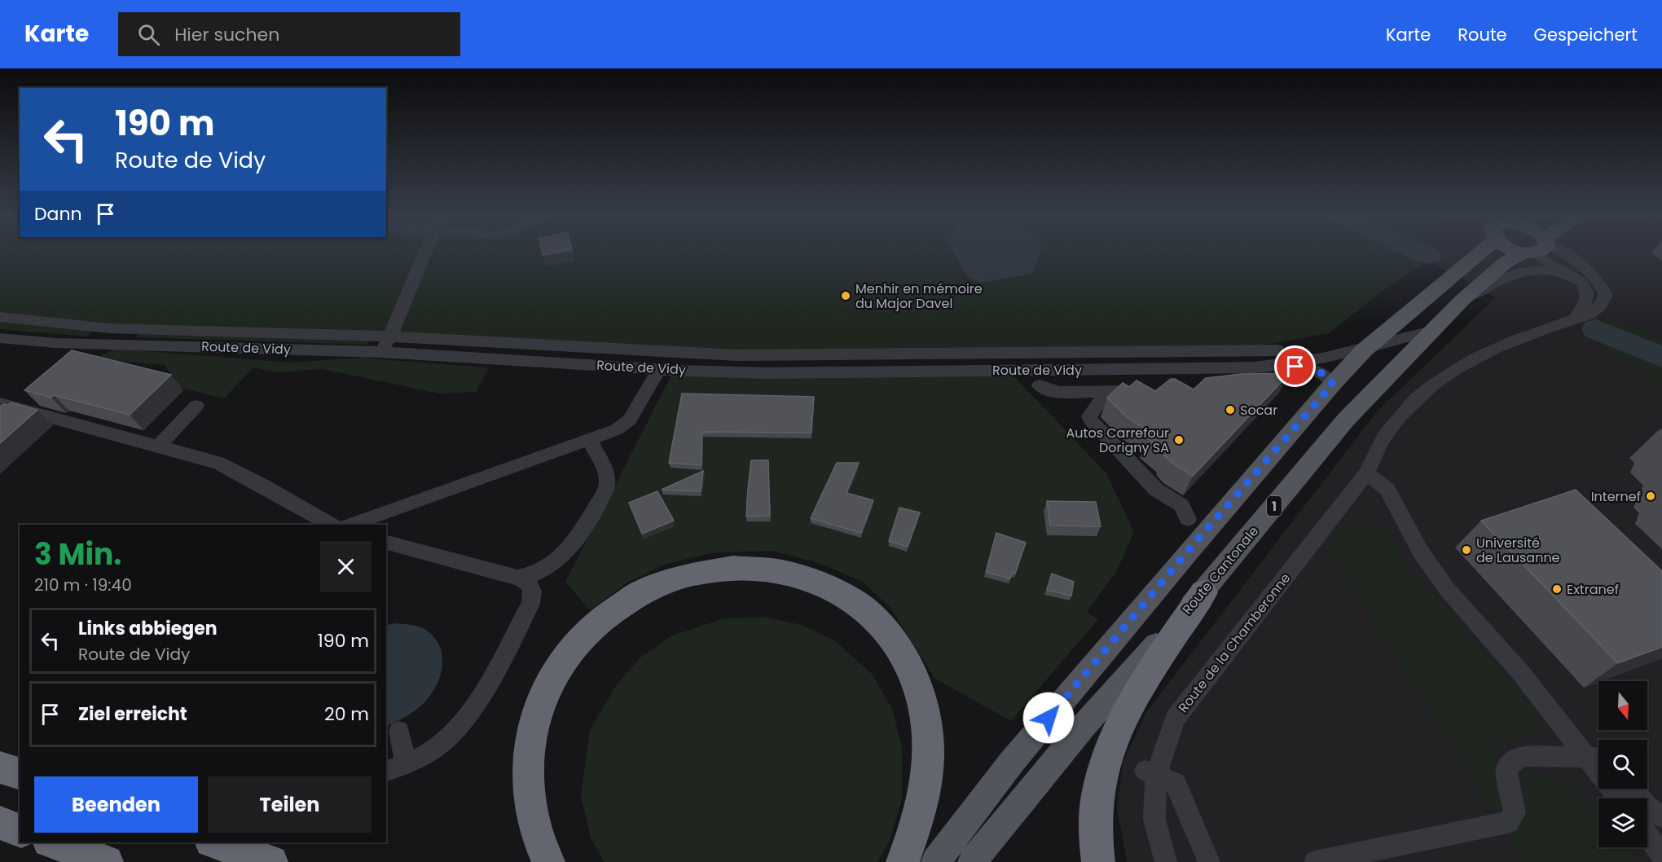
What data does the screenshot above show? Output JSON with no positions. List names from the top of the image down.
{
  "streets": {
    "main road": ["1", "Route Cantonale"],
    "street": ["Route de Vidy", "Route de la Chamberonne"]
  },
  "crossings": [
    ["Route de Vidy", "Route Cantonale"]
  ],
  "places": [
    "Menhir en mémoire du Major Davel",
    "Socar",
    "Autos Carrefour Dorigny SA",
    "Internef",
    "Université de Lausanne",
    "Extranef"
  ],
  "north": "bottom",
  "page": {
    "header": "Karte",
    "search": "Hier suchen",
    "nav": ["Karte", "Route", "Gespeichert"],
    "turn": ["190 m", "Route de Vidy"],
    "then": "Dann",
    "heading": ["3 Min.", "210 m · 19:40"],
    "list": [
      {
        "name": "Links abbiegen",
        "note": "Route de Vidy",
        "value": "190 m"
      },
      {
        "name": "Ziel erreicht",
        "value": "20 m"
      }
    ],
    "buttons": ["Beenden", "Teilen"]
  }
}
